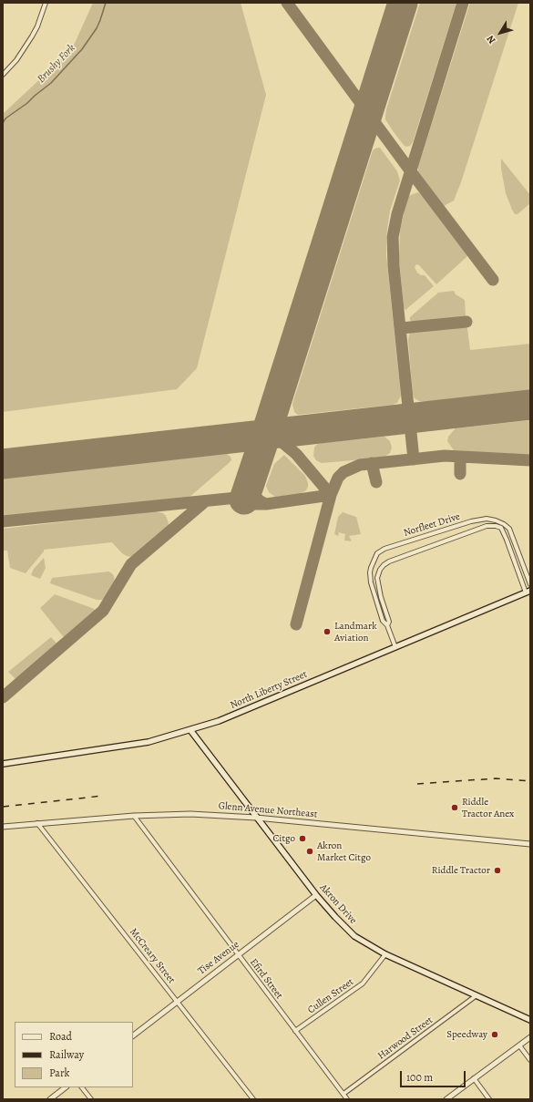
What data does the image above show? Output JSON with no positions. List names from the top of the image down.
{
  "streets": {
    "main road": ["North Liberty Street", "Akron Drive"],
    "street": [
      "Norfleet Drive",
      "Glenn Avenue Northeast",
      "McCreary Street",
      "Tise Avenue",
      "Efird Street",
      "Cullen Street",
      "Harwood Street"
    ]
  },
  "crossings": [
    ["Norfleet Drive", "North Liberty Street"],
    ["North Liberty Street", "Akron Drive"],
    ["Glenn Avenue Northeast", "Akron Drive"],
    ["Glenn Avenue Northeast", "McCreary Street"],
    ["Glenn Avenue Northeast", "Efird Street"],
    ["Akron Drive", "Tise Avenue"],
    ["Akron Drive", "Cullen Street"],
    ["Akron Drive", "Harwood Street"],
    ["McCreary Street", "Tise Avenue"],
    ["Tise Avenue", "Efird Street"],
    ["Efird Street", "Cullen Street"],
    ["Efird Street", "Harwood Street"]
  ],
  "water": ["Brushy Fork"],
  "places": [
    "Landmark Aviation",
    "Riddle Tractor Anex",
    "Citgo",
    "Akron Market Citgo",
    "Riddle Tractor",
    "Speedway"
  ],
  "legend": ["Road", "Railway", "Park"],
  "scale_bar": "100 m",
  "north": "bottom left"
}
